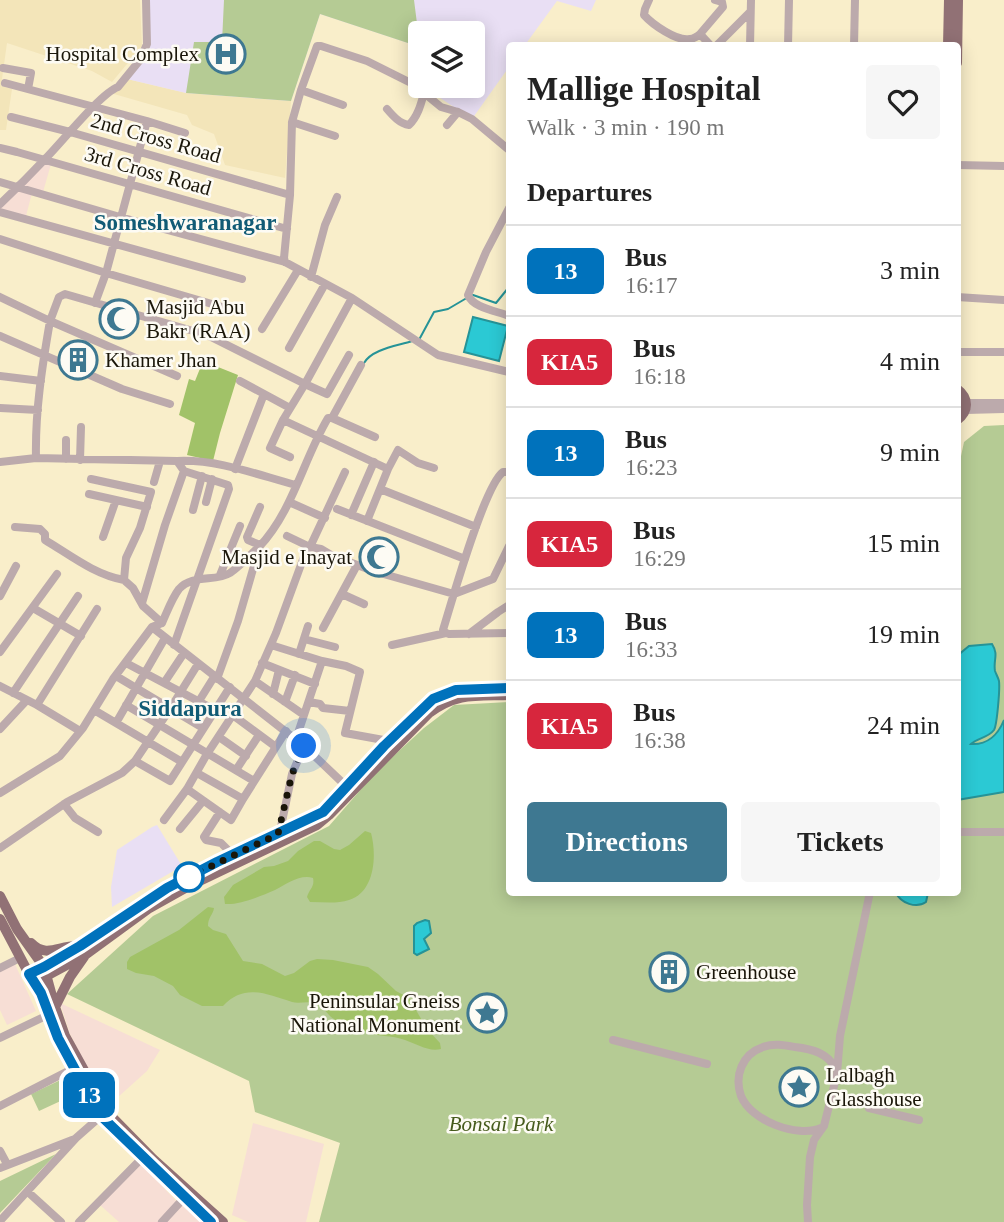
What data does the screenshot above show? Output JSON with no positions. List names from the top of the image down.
{
  "streets": {
    "street": ["2nd Cross Road", "3rd Cross Road"]
  },
  "districts": ["Someshwaranagar", "Siddapura"],
  "parks": ["Bonsai Park"],
  "places": {
    "hospital": ["Hospital Complex"],
    "mosque": ["Masjid Abu Bakr (RAA)", "Masjid e Inayat"],
    "building": ["Khamer Jhan", "Greenhouse"],
    "place": ["Peninsular Gneiss National Monument", "Lalbagh Glasshouse"]
  },
  "lines": ["bus line 13"],
  "page": {
    "on_map": "13",
    "heading": [
      ["Mallige Hospital", "Walk · 3 min · 190 m"],
      "Departures"
    ],
    "list": [
      {
        "mark": "13",
        "name": "Bus",
        "note": "16:17",
        "value": "3 min"
      },
      {
        "mark": "KIA5",
        "name": "Bus",
        "note": "16:18",
        "value": "4 min"
      },
      {
        "mark": "13",
        "name": "Bus",
        "note": "16:23",
        "value": "9 min"
      },
      {
        "mark": "KIA5",
        "name": "Bus",
        "note": "16:29",
        "value": "15 min"
      },
      {
        "mark": "13",
        "name": "Bus",
        "note": "16:33",
        "value": "19 min"
      },
      {
        "mark": "KIA5",
        "name": "Bus",
        "note": "16:38",
        "value": "24 min"
      }
    ],
    "buttons": ["Directions", "Tickets"]
  }
}
